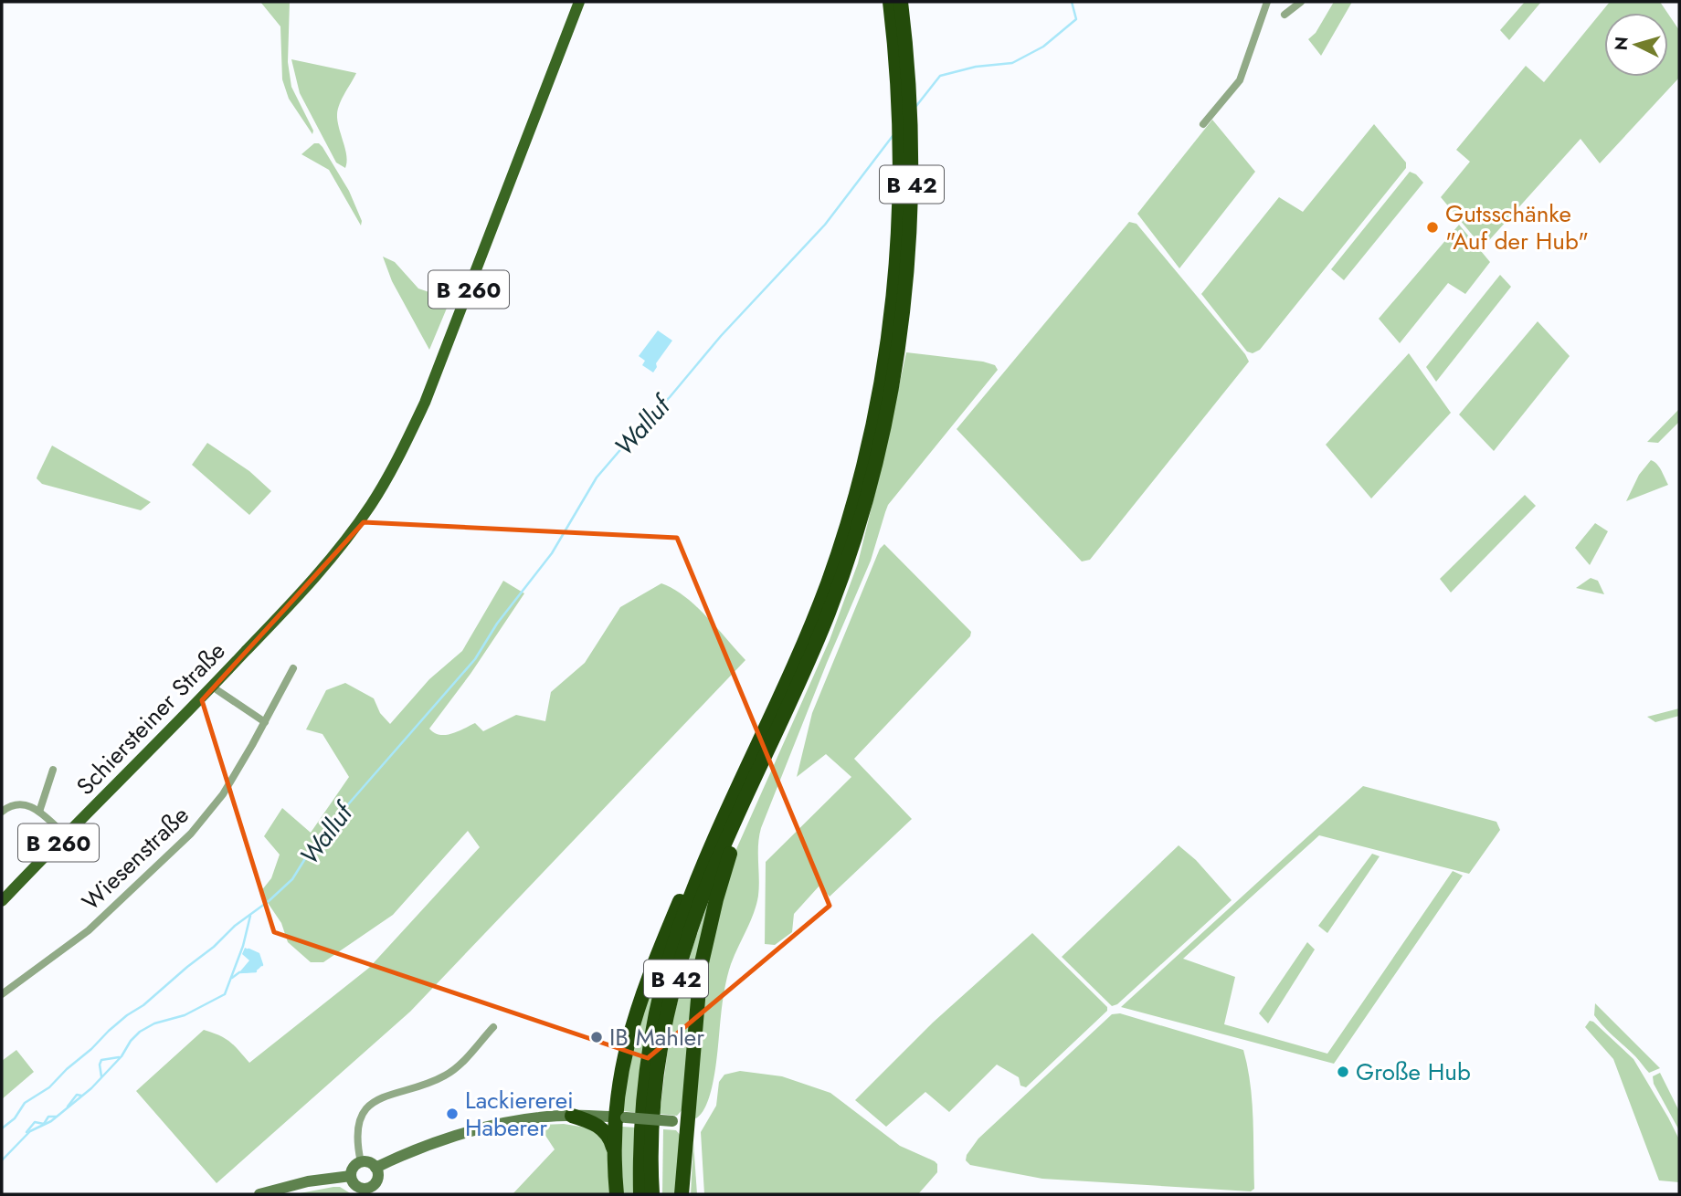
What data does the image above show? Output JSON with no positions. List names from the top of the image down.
{
  "streets": {
    "highway": ["B 42"],
    "main road": ["B 260", "Schiersteiner Straße"],
    "street": ["Wiesenstraße"]
  },
  "water": ["Walluf"],
  "places": [
    "Gutsschänke \"Auf der Hub\"",
    "IB Mahler",
    "Große Hub",
    "Lackiererei Haberer"
  ],
  "north": "left"
}
